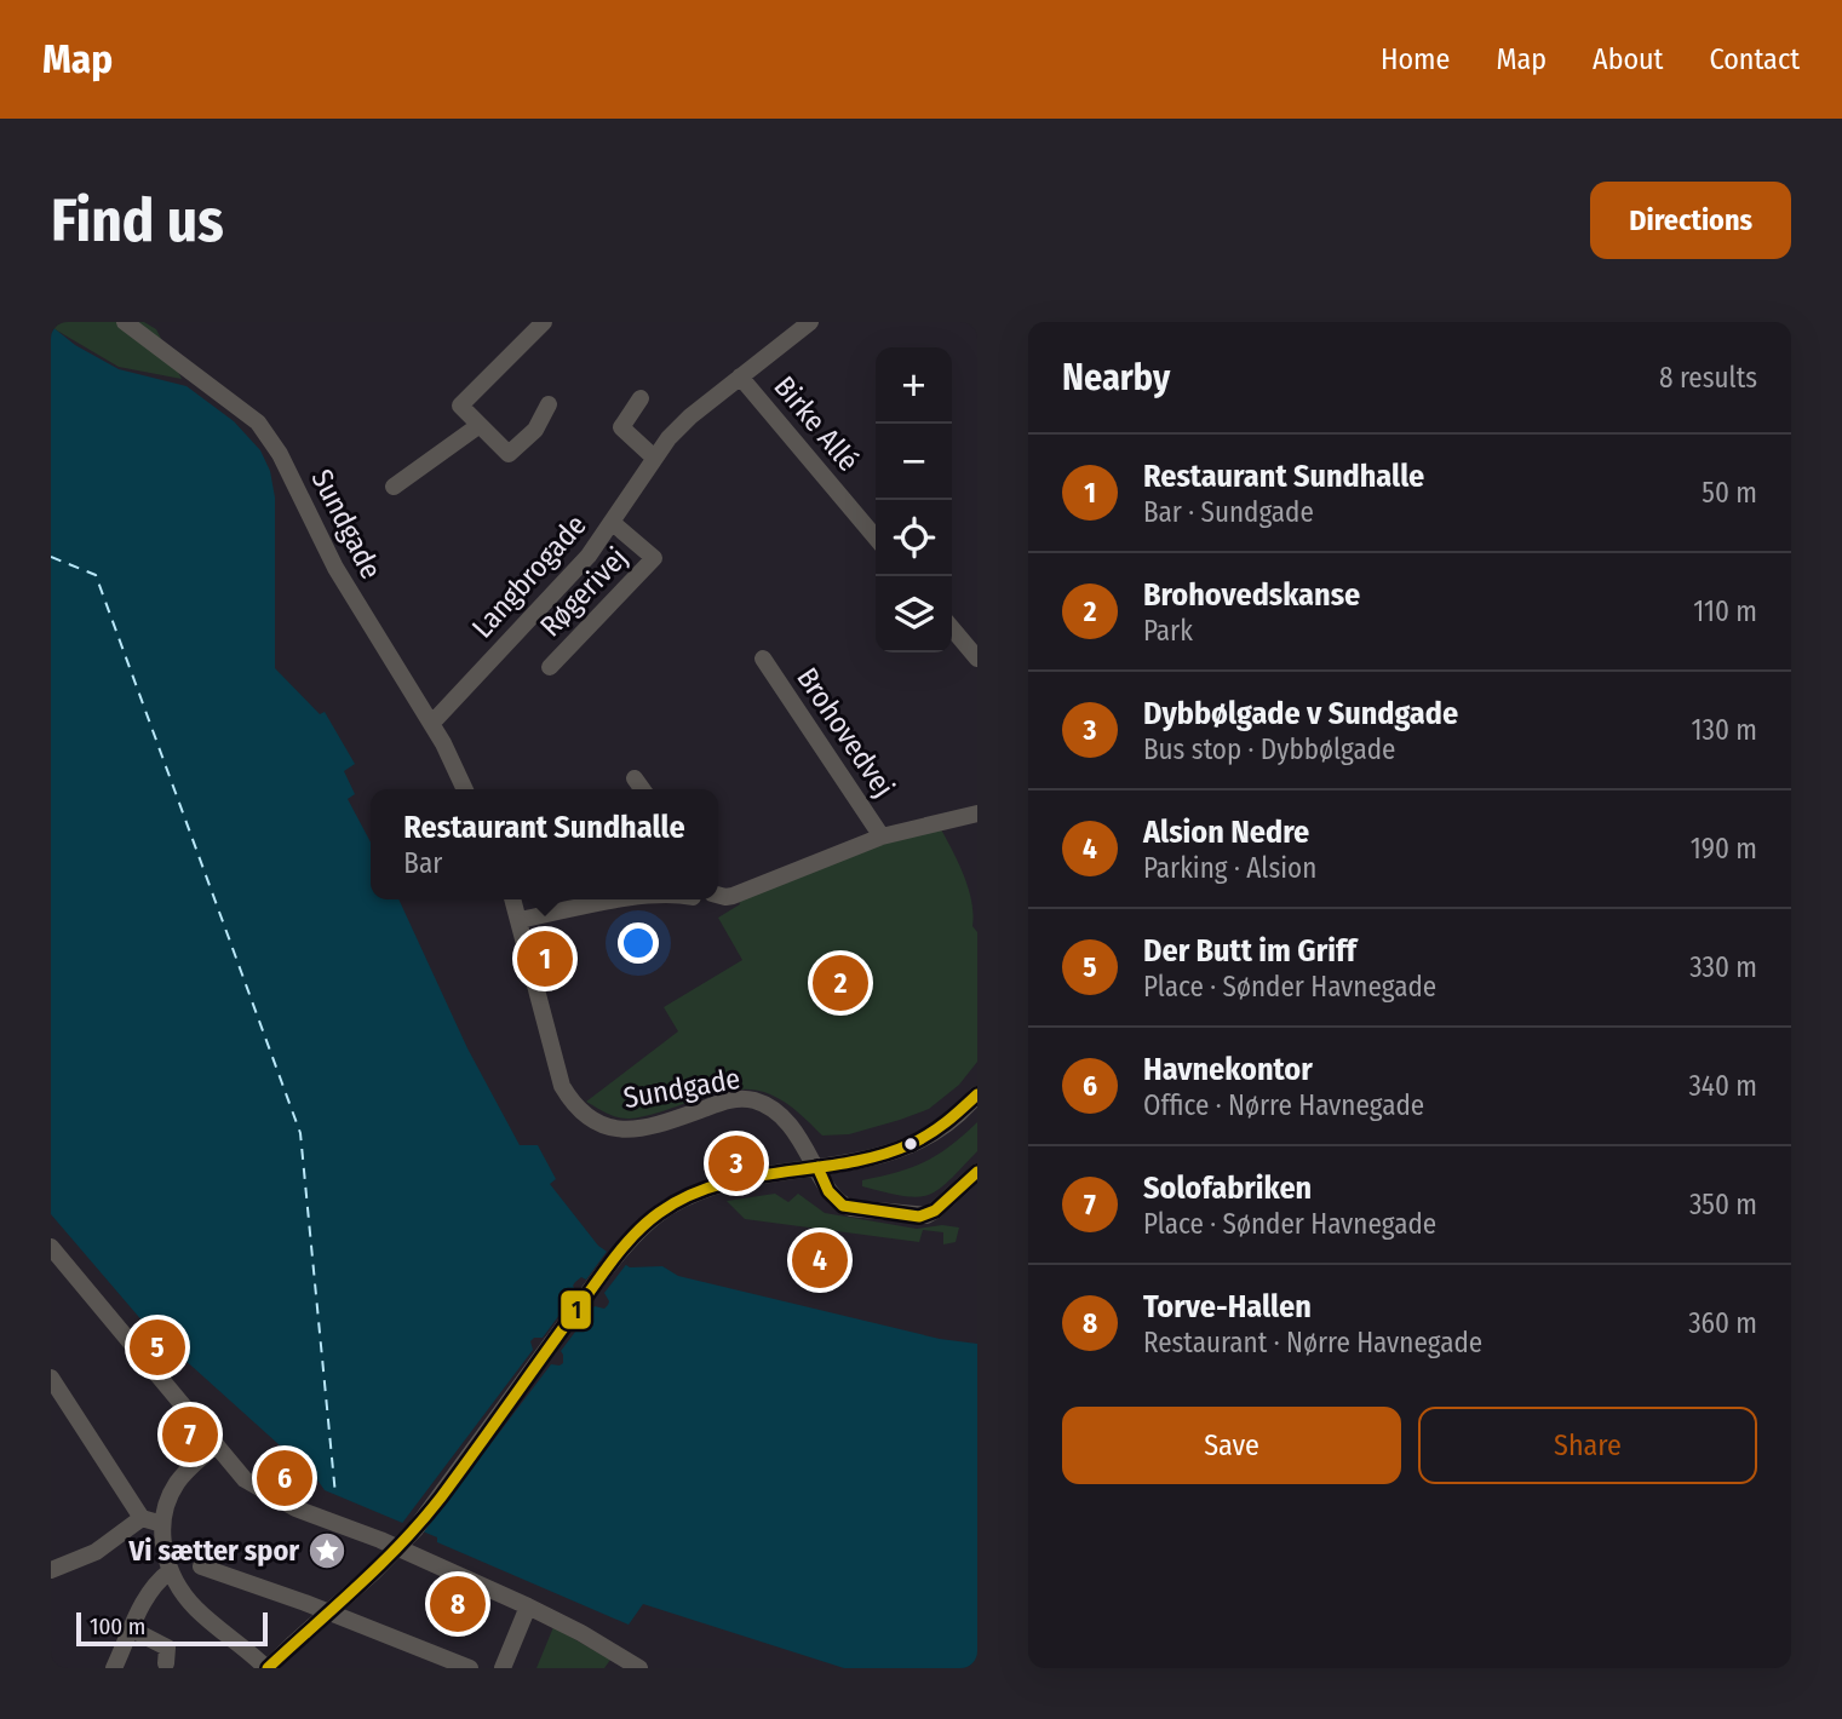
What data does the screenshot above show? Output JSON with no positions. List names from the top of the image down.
{
  "streets": {
    "street": [
      "Birke Allé",
      "Sundgade",
      "Langbrogade",
      "Røgerivej",
      "Brohovedvej"
    ]
  },
  "crossings": [
    ["Birke Allé", "Langbrogade"],
    ["Sundgade", "Langbrogade"],
    ["Langbrogade", "Røgerivej"]
  ],
  "places": {
    "place": ["Vi sætter spor"]
  },
  "lines": ["transit line 1"],
  "scale_bar": "100 m",
  "page": {
    "header": "Map",
    "nav": [
      "Home",
      "Map",
      "About",
      "Contact"
    ],
    "buttons": [
      "Directions",
      ["Save", "Share"]
    ],
    "title": "Find us",
    "heading": ["Nearby", "8 results"],
    "map_buttons": ["+", "−"],
    "list": [
      {
        "mark": "1",
        "name": "Restaurant Sundhalle",
        "note": "Bar · Sundgade",
        "value": "50 m"
      },
      {
        "mark": "2",
        "name": "Brohovedskanse",
        "note": "Park",
        "value": "110 m"
      },
      {
        "mark": "3",
        "name": "Dybbølgade v Sundgade",
        "note": "Bus stop · Dybbølgade",
        "value": "130 m"
      },
      {
        "mark": "4",
        "name": "Alsion Nedre",
        "note": "Parking · Alsion",
        "value": "190 m"
      },
      {
        "mark": "5",
        "name": "Der Butt im Griff",
        "note": "Place · Sønder Havnegade",
        "value": "330 m"
      },
      {
        "mark": "6",
        "name": "Havnekontor",
        "note": "Office · Nørre Havnegade",
        "value": "340 m"
      },
      {
        "mark": "7",
        "name": "Solofabriken",
        "note": "Place · Sønder Havnegade",
        "value": "350 m"
      },
      {
        "mark": "8",
        "name": "Torve-Hallen",
        "note": "Restaurant · Nørre Havnegade",
        "value": "360 m"
      }
    ],
    "popup": ["Restaurant Sundhalle", "Bar"],
    "pins": [
      "1",
      "2",
      "3",
      "4",
      "5",
      "7",
      "6",
      "8"
    ],
    "scale": "100 m"
  }
}
